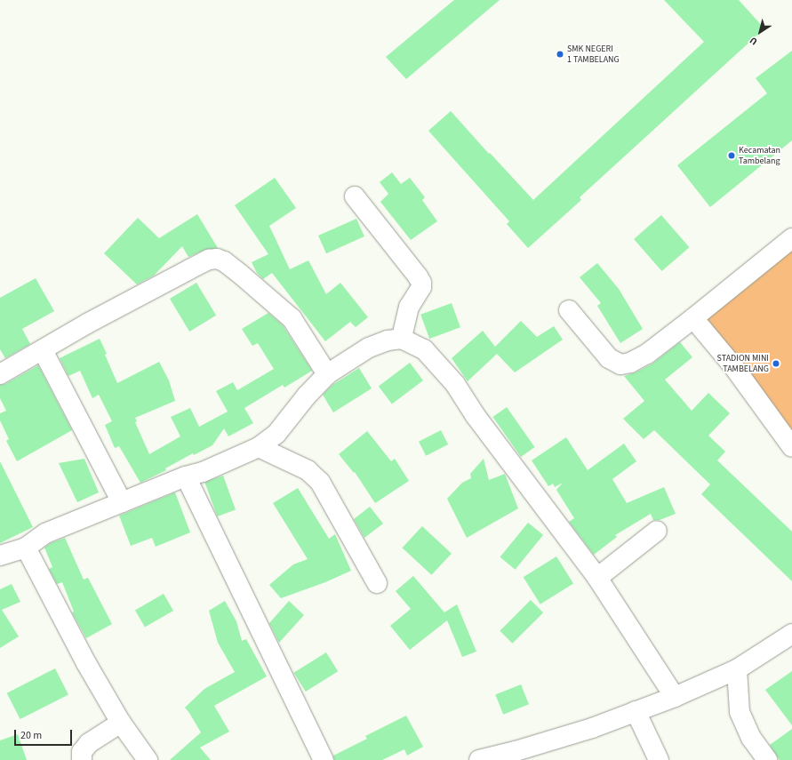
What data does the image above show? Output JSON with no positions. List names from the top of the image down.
{
  "places": ["SMK NEGERI 1 TAMBELANG", "Kecamatan Tambelang", "STADION MINI TAMBELANG"],
  "scale_bar": "20 m",
  "north": "bottom left"
}
